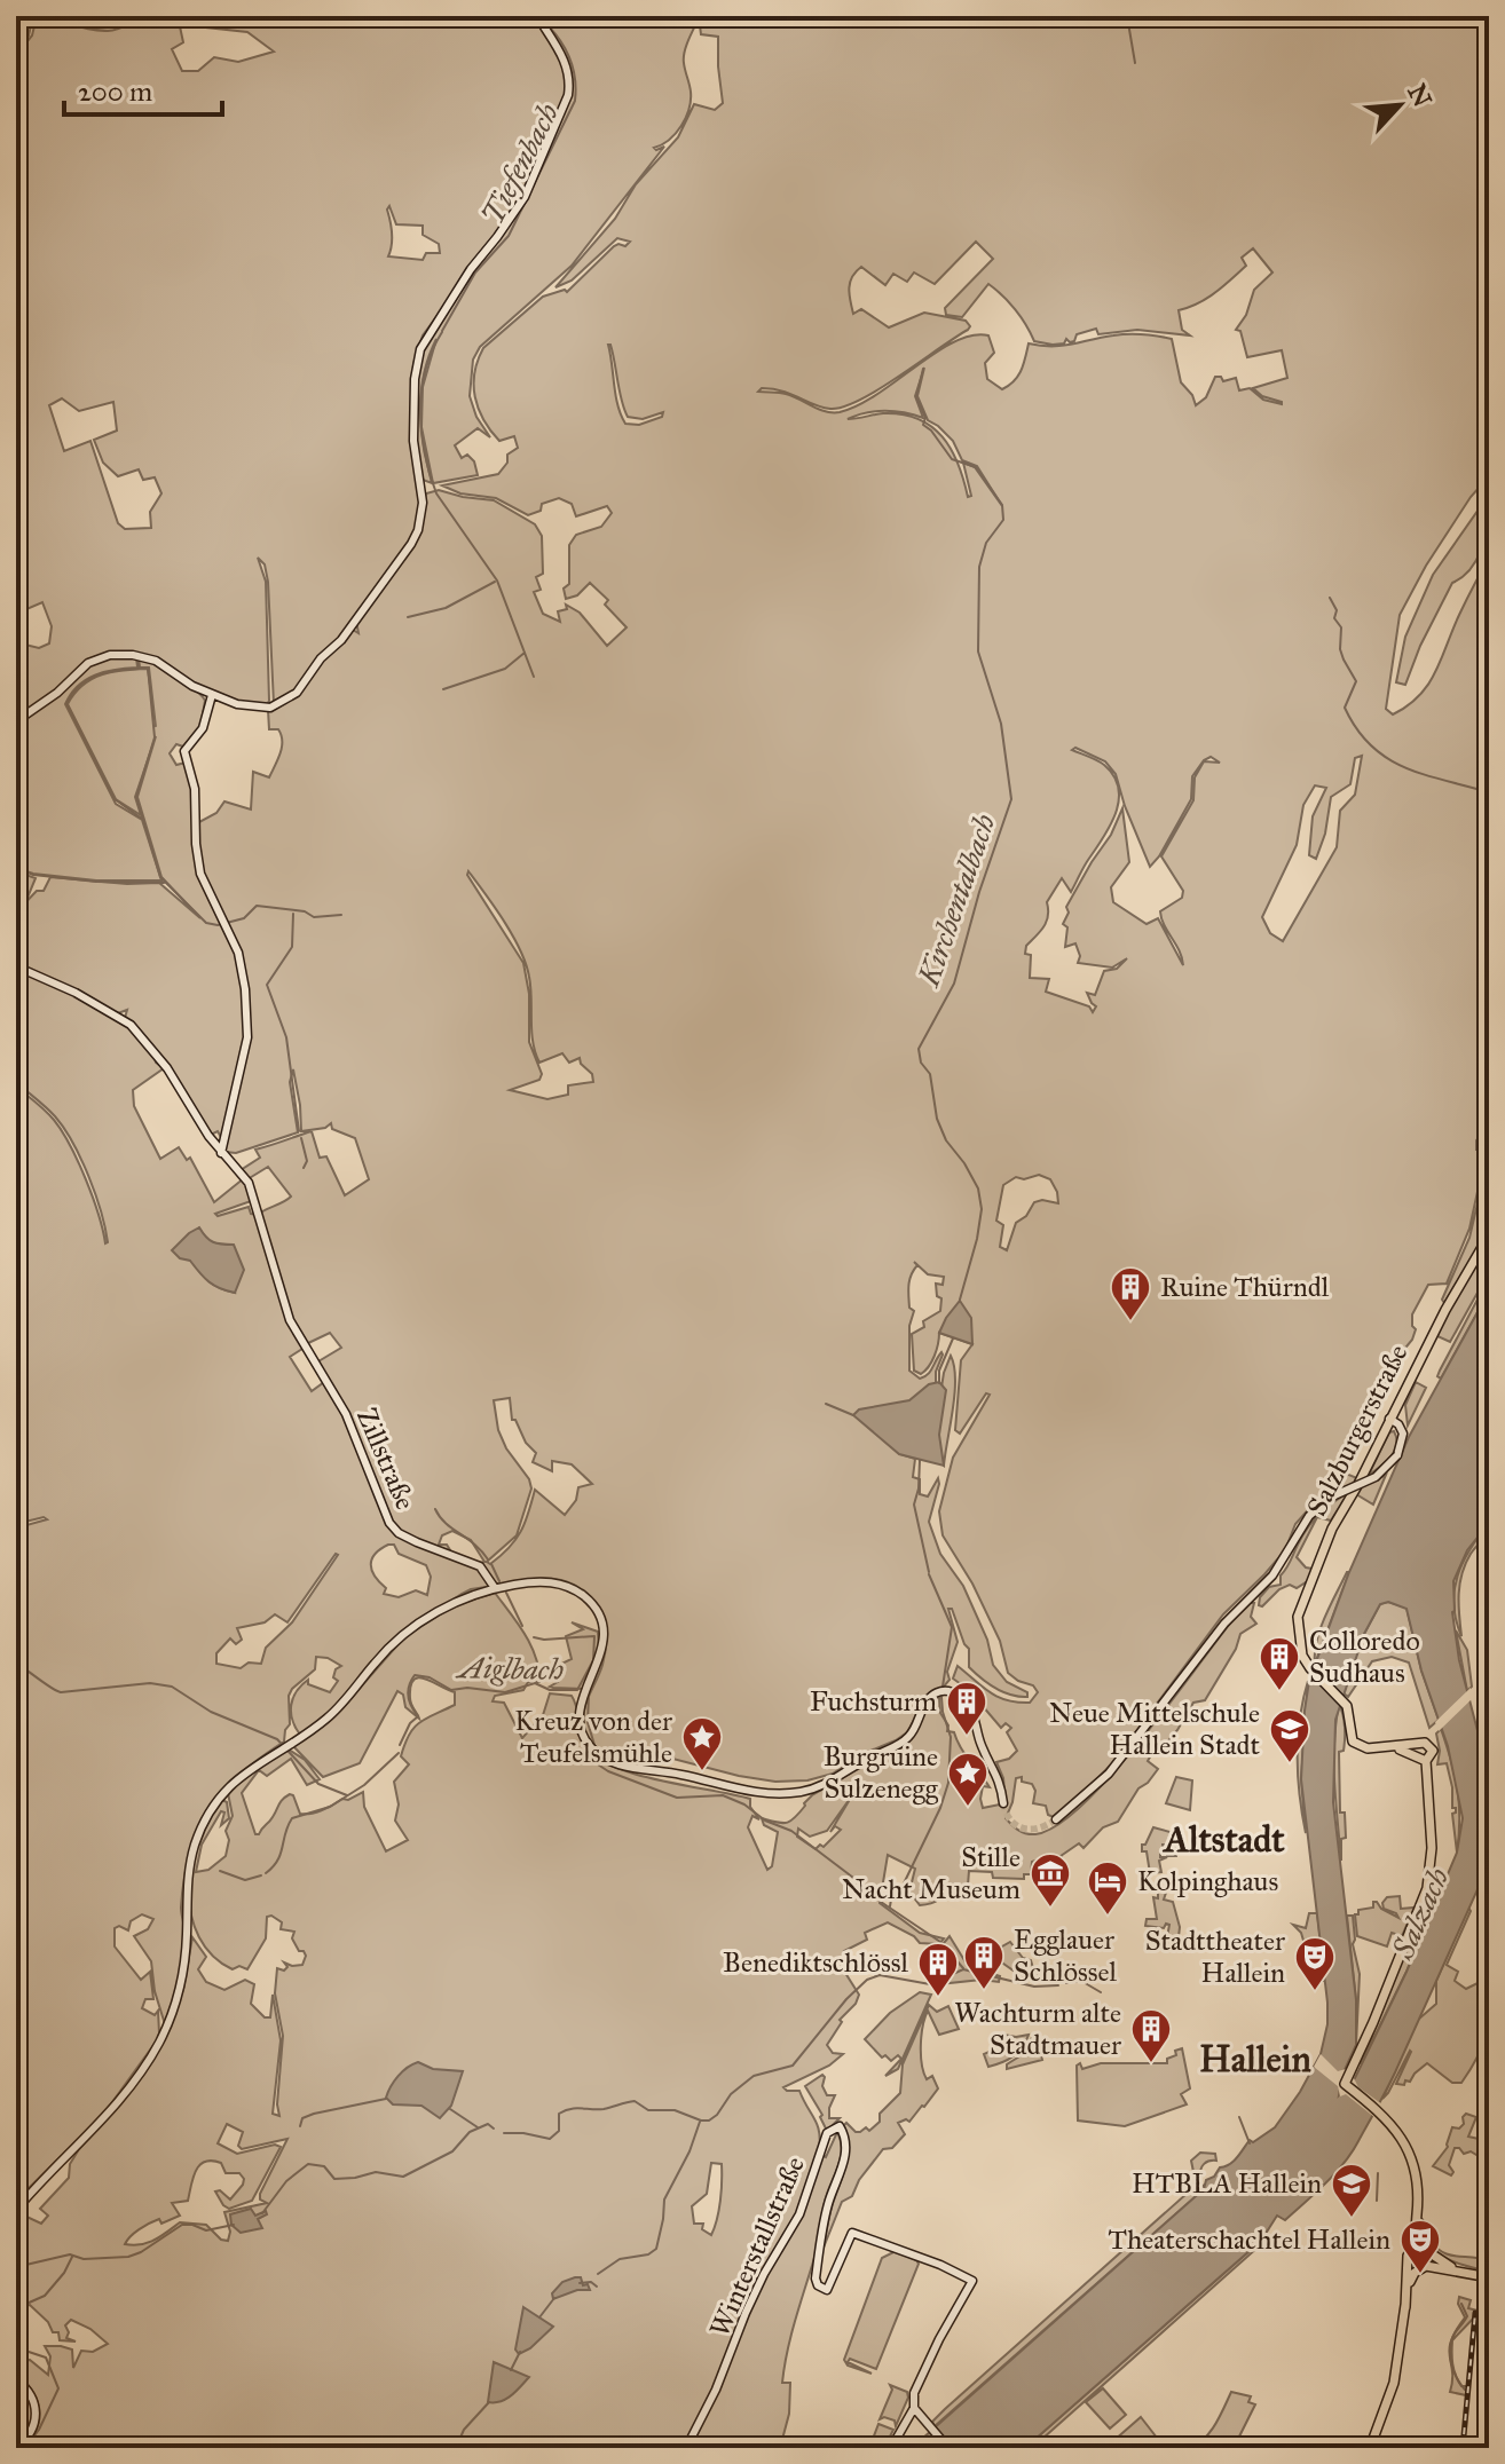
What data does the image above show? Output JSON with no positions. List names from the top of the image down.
{
  "streets": {
    "main road": ["Salzburgerstraße"],
    "street": ["Zillstraße", "Winterstallstraße"]
  },
  "districts": ["Altstadt", "Hallein"],
  "water": [
    "Tiefenbach",
    "Kirchentalbach",
    "Aiglbach",
    "Salzach"
  ],
  "places": {
    "building": [
      "Ruine Thürndl",
      "Colloredo Sudhaus",
      "Fuchsturm",
      "Egglauer Schlössel",
      "Benediktschlössl",
      "Wachturm alte Stadtmauer"
    ],
    "school or university": ["Neue Mittelschule Hallein Stadt", "HTBLA Hallein"],
    "place": ["Kreuz von der Teufelsmühle", "Burgruine Sulzenegg"],
    "museum": ["Stille Nacht Museum"],
    "hotel": ["Kolpinghaus"],
    "theatre": ["Stadttheater Hallein", "Theaterschachtel Hallein"]
  },
  "scale_bar": "200 m",
  "north": "top right"
}
